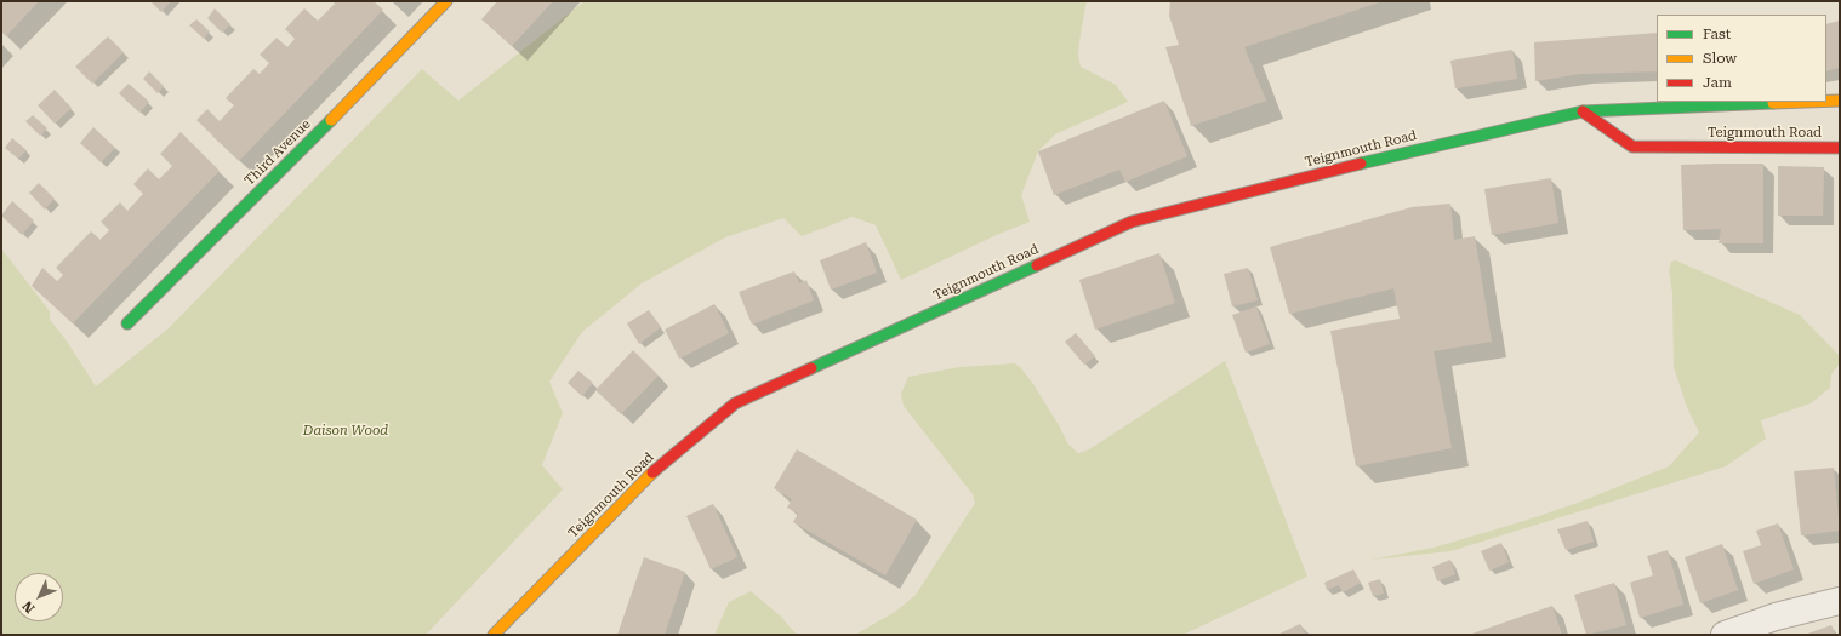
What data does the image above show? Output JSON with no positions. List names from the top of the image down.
{
  "streets": {
    "street": ["Teignmouth Road", "Third Avenue"]
  },
  "parks": ["Daison Wood"],
  "legend": ["Fast", "Slow", "Jam"],
  "north": "bottom left"
}
